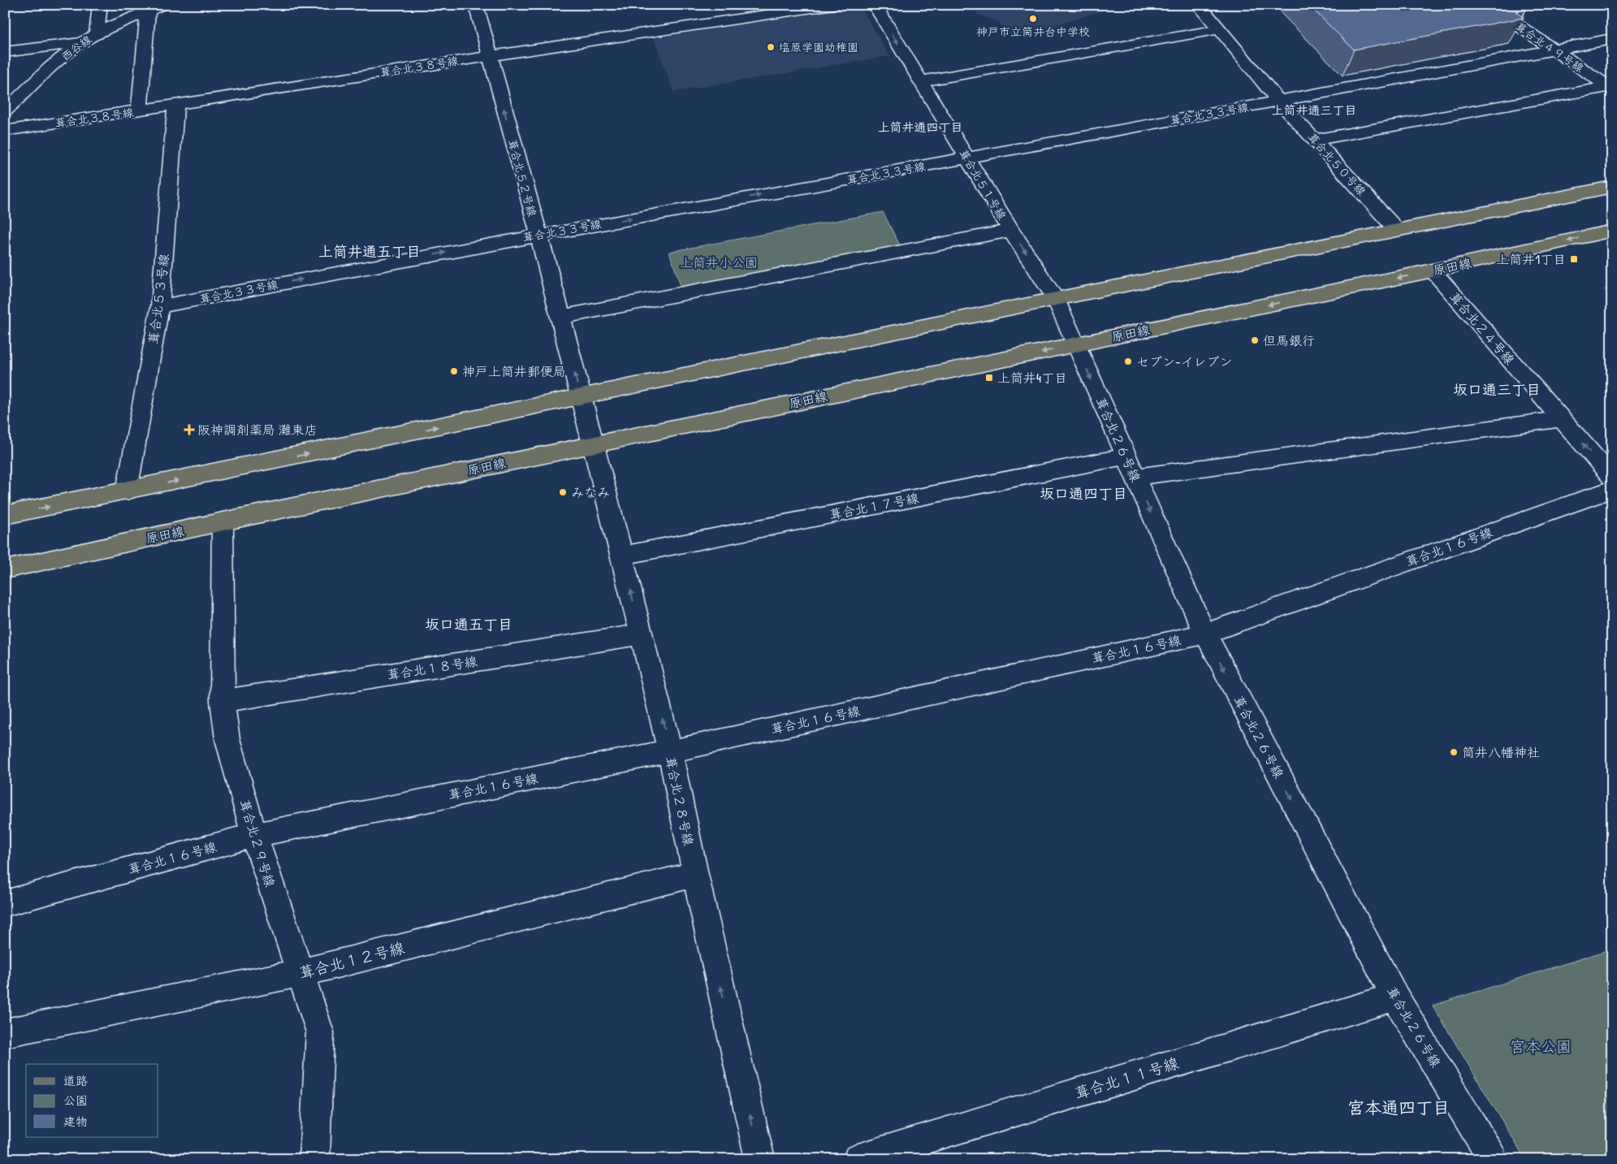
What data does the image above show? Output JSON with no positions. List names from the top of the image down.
{
  "streets": {
    "main road": ["原田線"],
    "street": [
      "葺合北４９号線",
      "西谷線",
      "葺合北３８号線",
      "葺合北３３号線",
      "葺合北５０号線",
      "葺合北５２号線",
      "葺合北５１号線",
      "葺合北５３号線",
      "葺合北２４号線",
      "葺合北２６号線",
      "葺合北１７号線",
      "葺合北１６号線",
      "葺合北１８号線",
      "葺合北２８号線",
      "葺合北２９号線",
      "葺合北１２号線",
      "葺合北１１号線"
    ]
  },
  "crossings": [
    ["葺合北４９号線", "葺合北３３号線"],
    ["葺合北３８号線", "葺合北５２号線"],
    ["葺合北３８号線", "葺合北５３号線"],
    ["葺合北３３号線", "葺合北５０号線"],
    ["葺合北３３号線", "葺合北５２号線"],
    ["葺合北３３号線", "葺合北５１号線"],
    ["葺合北３３号線", "葺合北５３号線"],
    ["葺合北５２号線", "原田線"],
    ["葺合北５２号線", "葺合北２８号線"],
    ["葺合北５１号線", "葺合北２６号線"],
    ["原田線", "葺合北２４号線"],
    ["原田線", "葺合北２６号線"],
    ["原田線", "葺合北２８号線"],
    ["原田線", "葺合北２９号線"],
    ["葺合北２４号線", "葺合北１７号線"],
    ["葺合北２６号線", "葺合北１７号線"],
    ["葺合北２６号線", "葺合北１６号線"],
    ["葺合北２６号線", "葺合北１１号線"],
    ["葺合北１７号線", "葺合北２８号線"],
    ["葺合北１６号線", "葺合北２８号線"],
    ["葺合北１６号線", "葺合北２９号線"],
    ["葺合北１８号線", "葺合北２８号線"],
    ["葺合北１８号線", "葺合北２９号線"],
    ["葺合北２８号線", "葺合北１２号線"],
    ["葺合北２９号線", "葺合北１２号線"]
  ],
  "one_way": [
    "葺合北５２号線",
    "葺合北５１号線",
    "葺合北２６号線",
    "葺合北２８号線"
  ],
  "districts": [
    "上筒井通三丁目",
    "上筒井通四丁目",
    "上筒井通五丁目",
    "坂口通三丁目",
    "坂口通四丁目",
    "坂口通五丁目",
    "宮本通四丁目"
  ],
  "parks": ["上筒井小公園", "宮本公園"],
  "places": {
    "other": [
      "神戸市立筒井台中学校",
      "塩原学園幼稚園",
      "但馬銀行",
      "セブン-イレブン",
      "神戸上筒井郵便局",
      "みなみ",
      "筒井八幡神社"
    ],
    "transit": ["上筒井1丁目", "上筒井4丁目"],
    "health": ["阪神調剤薬局 灘東店"]
  },
  "legend": ["道路", "公園", "建物"]
}
